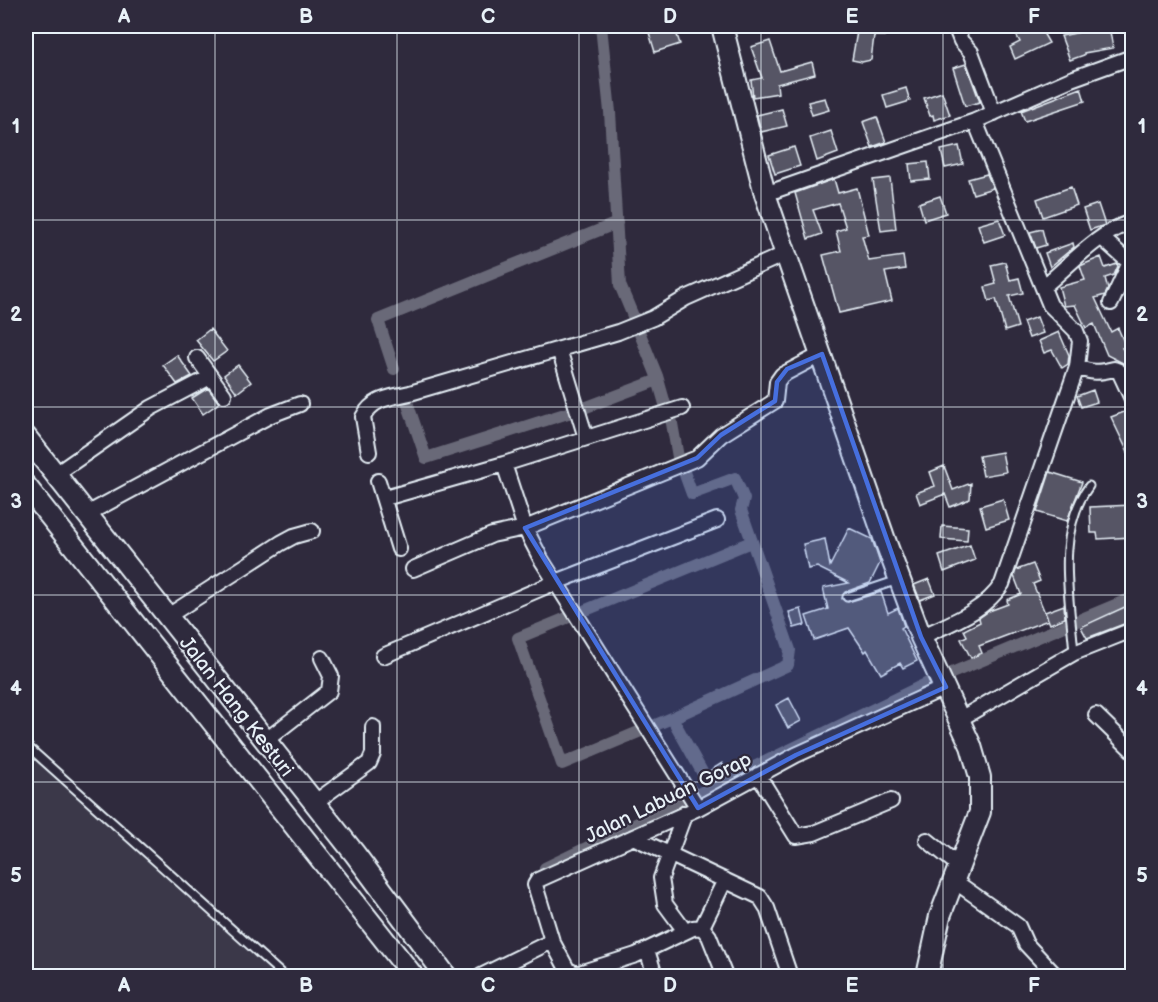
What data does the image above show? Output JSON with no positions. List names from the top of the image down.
{
  "streets": {
    "main road": ["Jalan Hang Kesturi"],
    "street": ["Jalan Labuan Gorap"]
  },
  "grid": {
    "columns": [
      "A",
      "B",
      "C",
      "D",
      "E",
      "F"
    ],
    "rows": [
      "1",
      "2",
      "3",
      "4",
      "5"
    ]
  }
}
